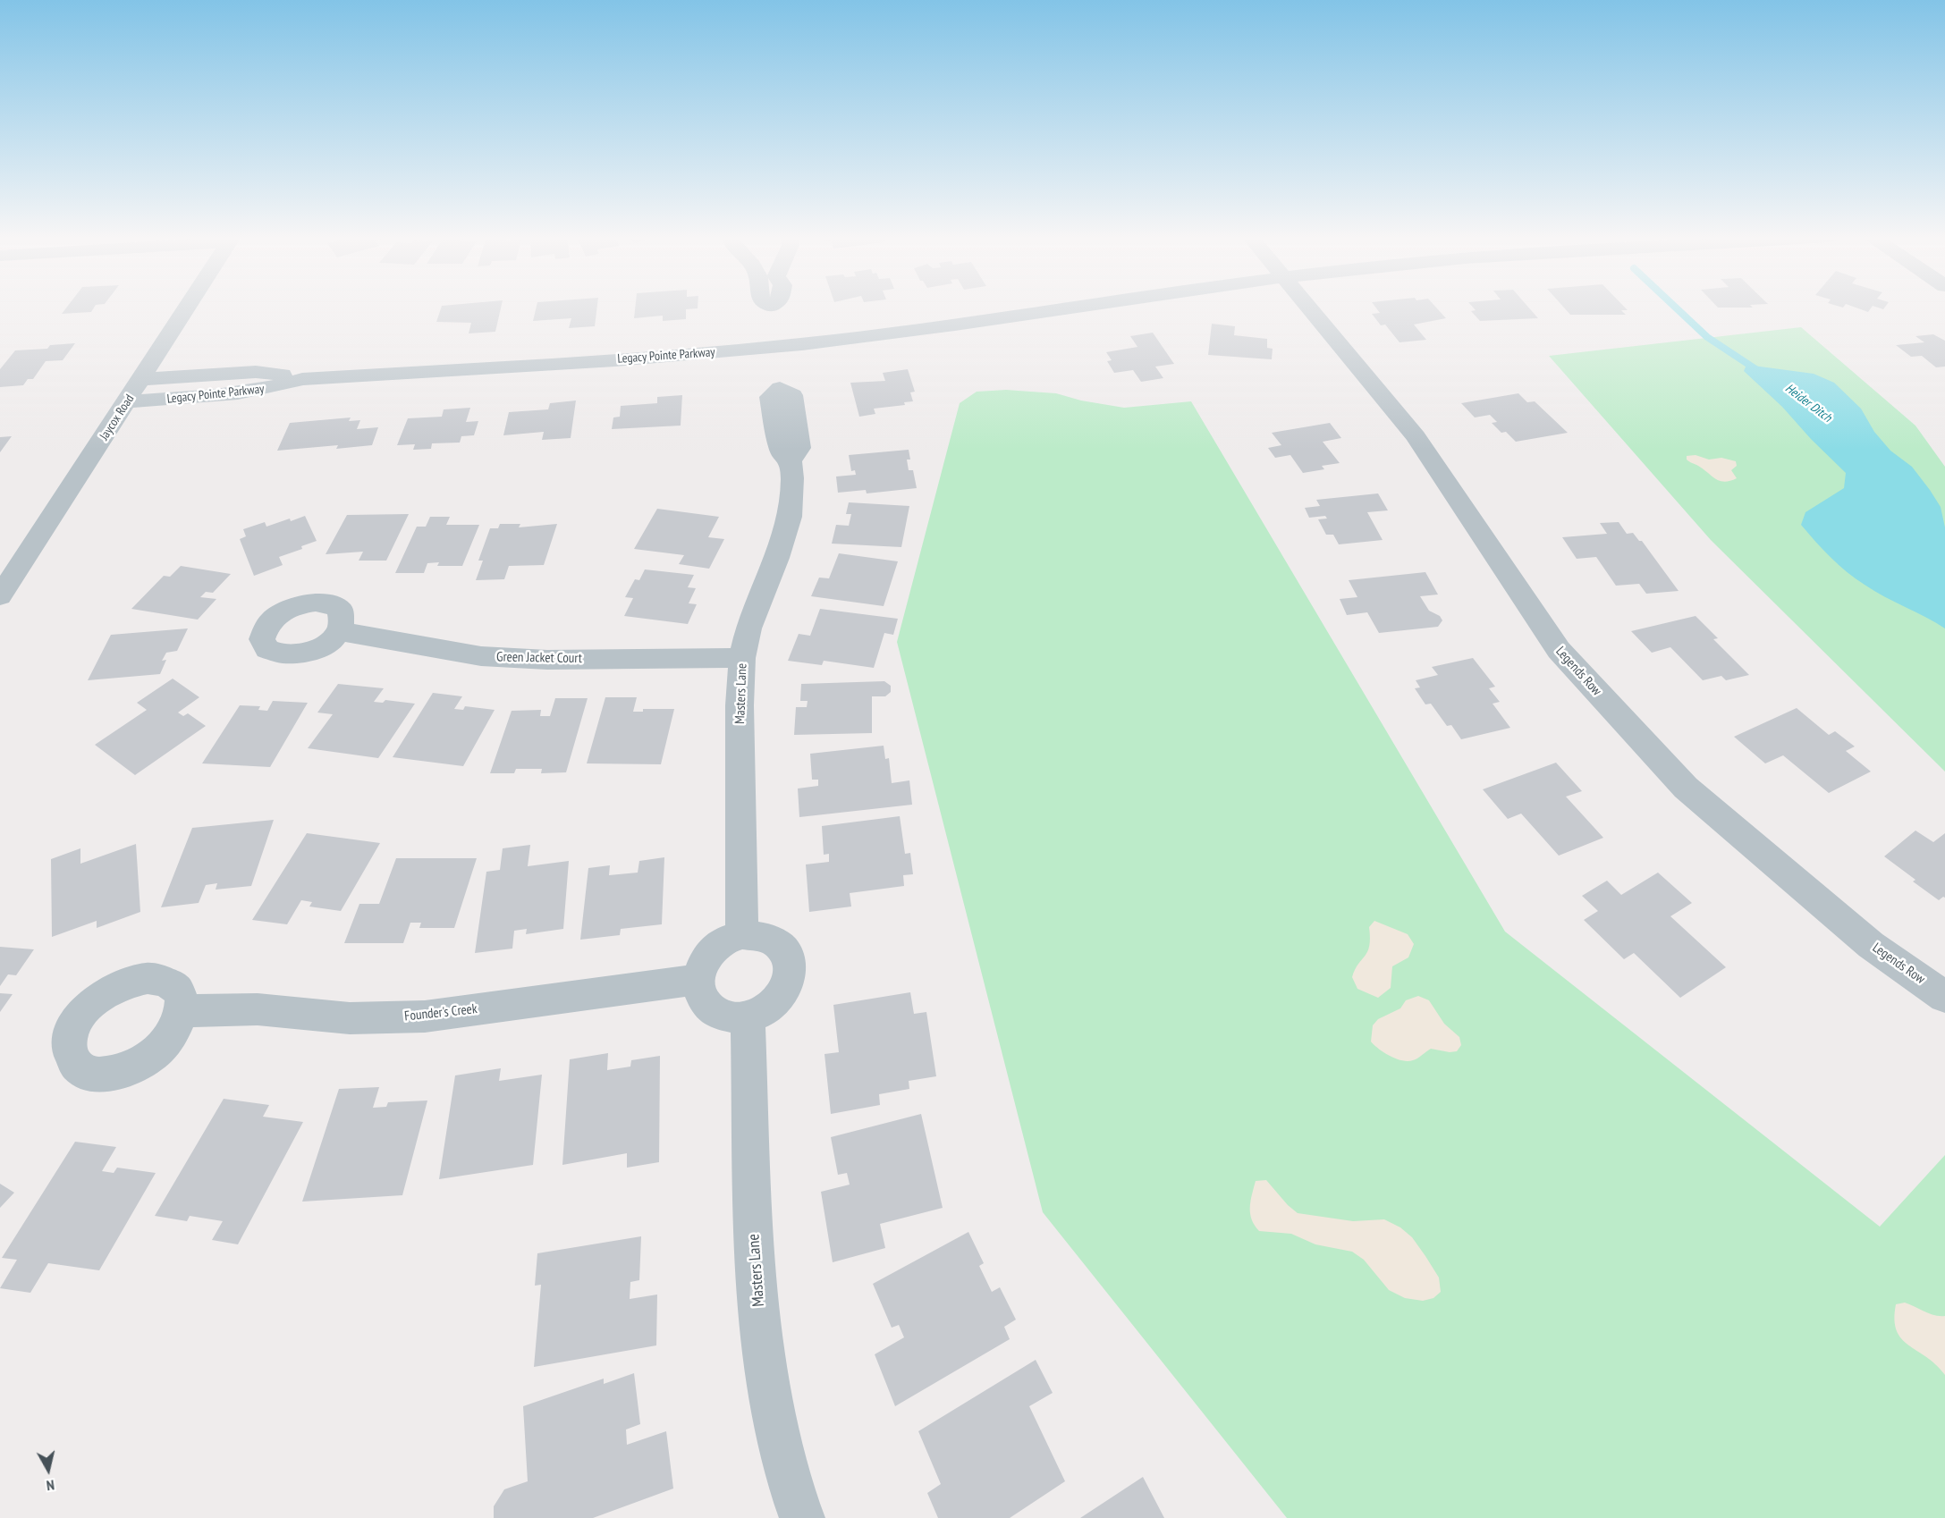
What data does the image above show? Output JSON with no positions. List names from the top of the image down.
{
  "streets": {
    "street": [
      "Legacy Pointe Parkway",
      "Jaycox Road",
      "Green Jacket Court",
      "Legends Row",
      "Masters Lane",
      "Founder's Creek"
    ]
  },
  "crossings": [
    ["Legacy Pointe Parkway", "Jaycox Road"],
    ["Legacy Pointe Parkway", "Masters Lane"],
    ["Green Jacket Court", "Masters Lane"],
    ["Masters Lane", "Founder's Creek"]
  ],
  "water": ["Heider Ditch"],
  "north": "bottom"
}
